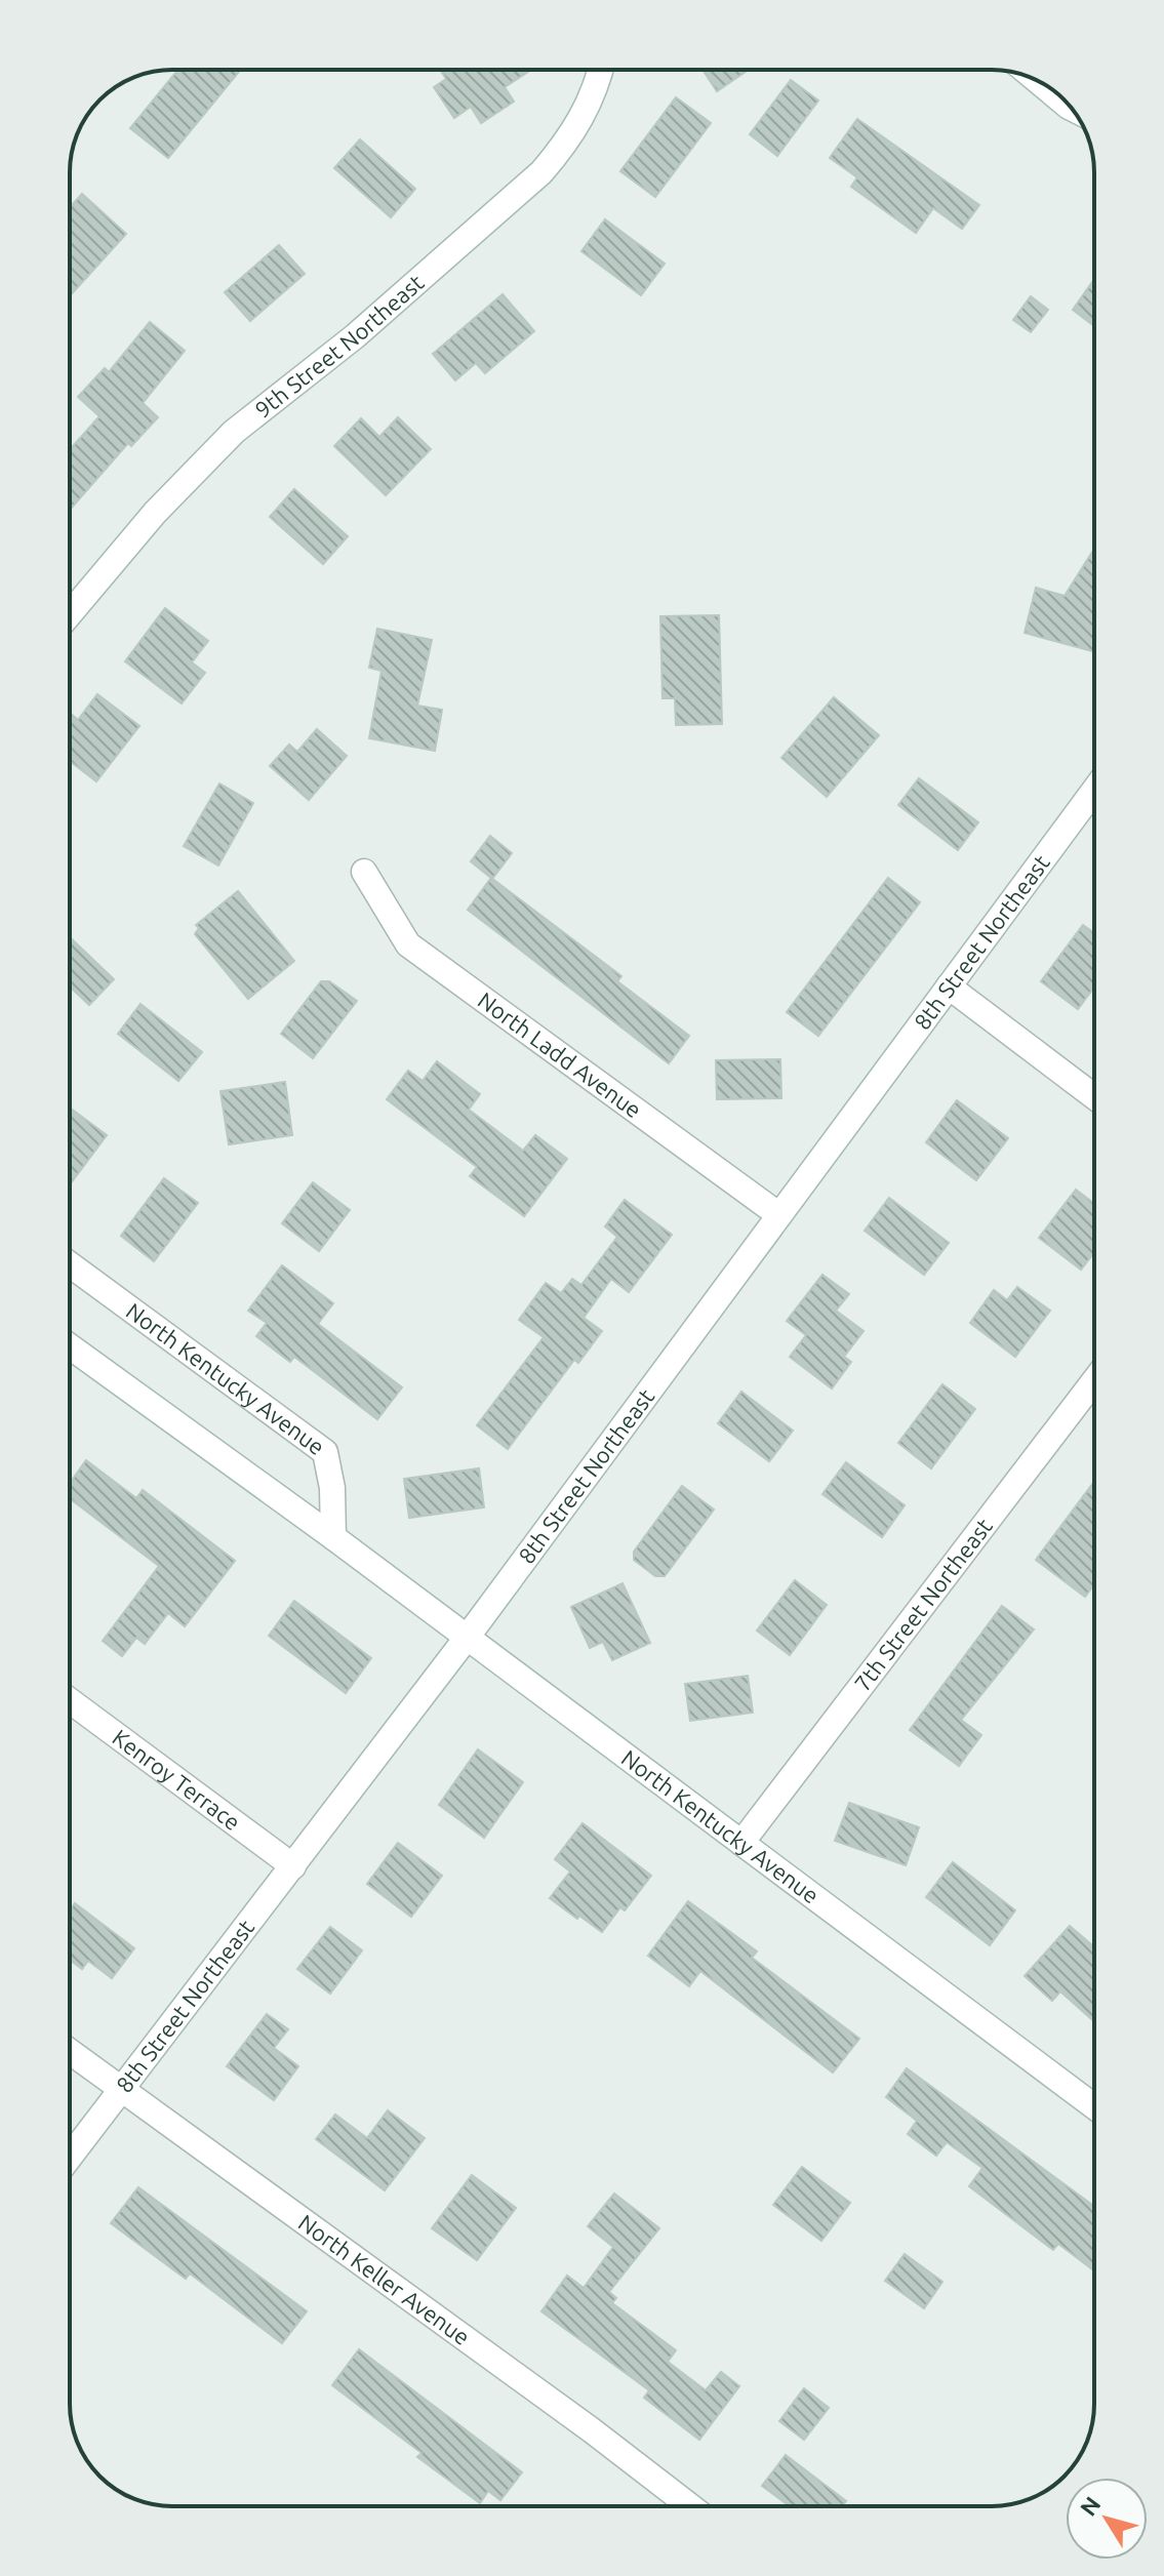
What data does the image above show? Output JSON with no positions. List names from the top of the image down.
{
  "streets": {
    "street": [
      "9th Street Northeast",
      "8th Street Northeast",
      "North Ladd Avenue",
      "North Kentucky Avenue",
      "7th Street Northeast",
      "Kenroy Terrace",
      "North Keller Avenue"
    ]
  },
  "crossings": [
    ["8th Street Northeast", "North Ladd Avenue"],
    ["8th Street Northeast", "North Kentucky Avenue"],
    ["8th Street Northeast", "Kenroy Terrace"],
    ["8th Street Northeast", "North Keller Avenue"],
    ["North Kentucky Avenue", "7th Street Northeast"]
  ],
  "north": "top left"
}
